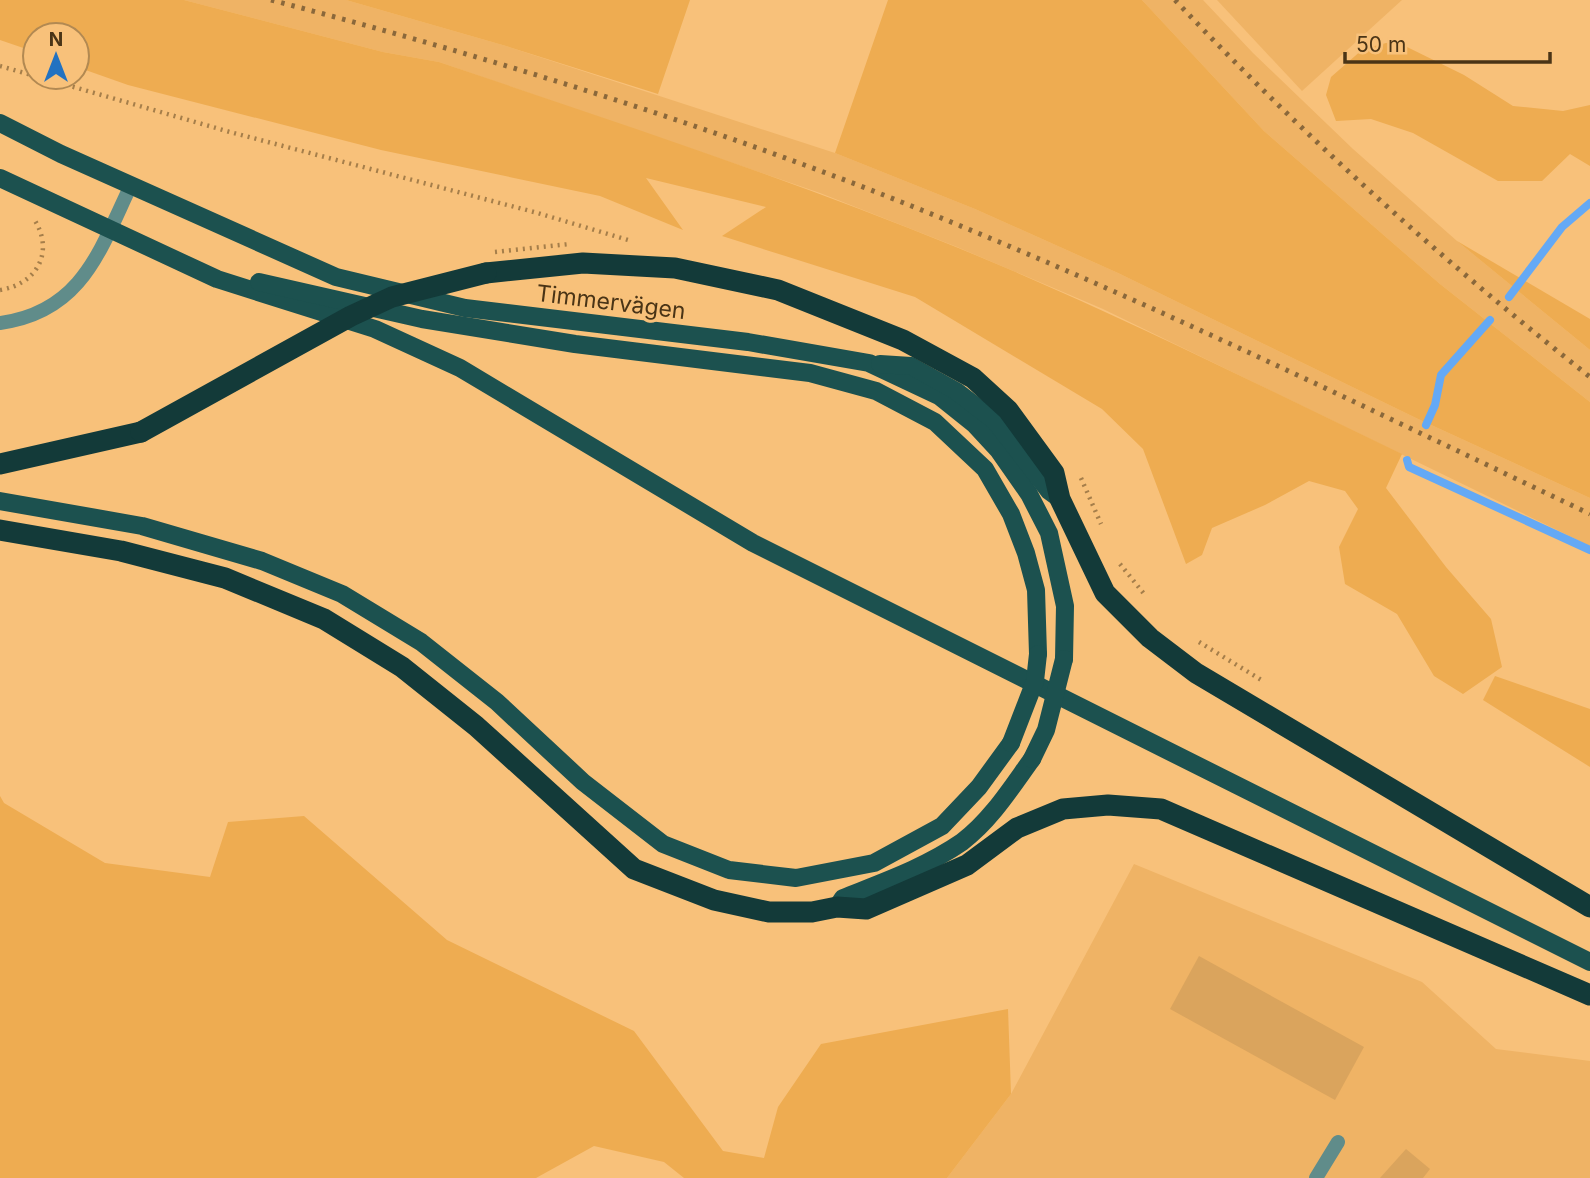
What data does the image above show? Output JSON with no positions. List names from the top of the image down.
{
  "streets": {
    "main road": ["Timmervägen"]
  },
  "scale_bar": "50 m",
  "north": "top"
}
